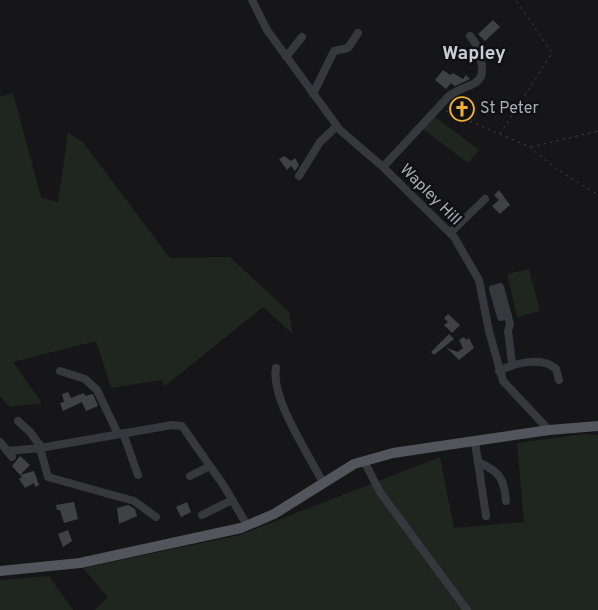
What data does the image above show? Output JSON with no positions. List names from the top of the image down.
{
  "streets": {
    "street": ["Wapley Hill"]
  },
  "districts": ["Wapley"],
  "places": {
    "church": ["St Peter"]
  }
}
